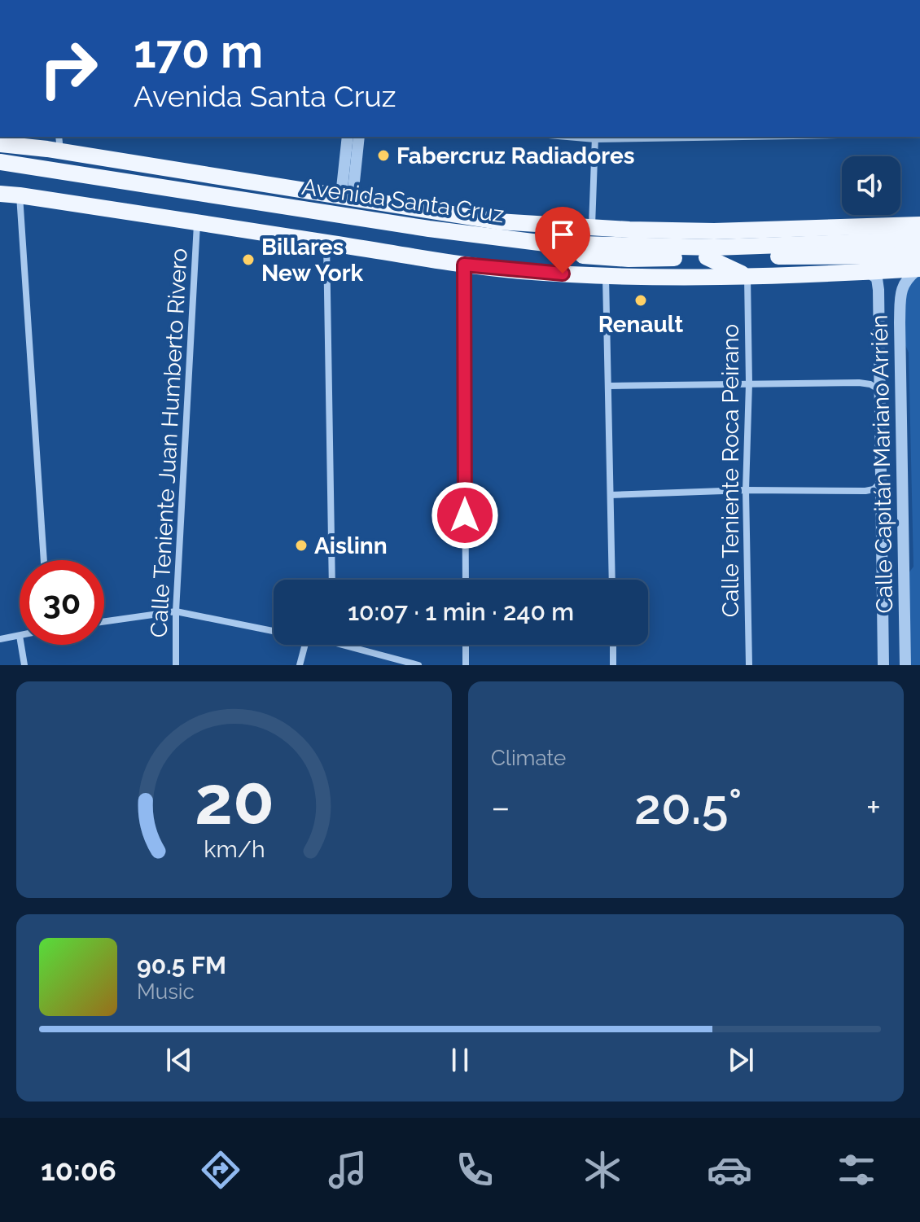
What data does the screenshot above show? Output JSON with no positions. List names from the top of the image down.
{
  "streets": {
    "main road": ["Avenida Santa Cruz"],
    "street": ["Calle Teniente Juan Humberto Rivero", "Calle Capitán Mariano Arrién", "Calle Teniente Roca Peirano"]
  },
  "crossings": [
    ["Avenida Santa Cruz", "Calle Capitán Mariano Arrién"]
  ],
  "places": [
    "Fabercruz Radiadores",
    "Billares New York",
    "Renault",
    "Aislinn"
  ],
  "page": {
    "turn": ["170 m", "Avenida Santa Cruz"],
    "limit": "30",
    "trip": "10:07 · 1 min · 240 m",
    "tile": "Climate",
    "heat": ["−", "20.5°", "+"],
    "song": ["90.5 FM", "Music"],
    "tabs": "10:06",
    "gauge": ["20", "km/h"]
  }
}
